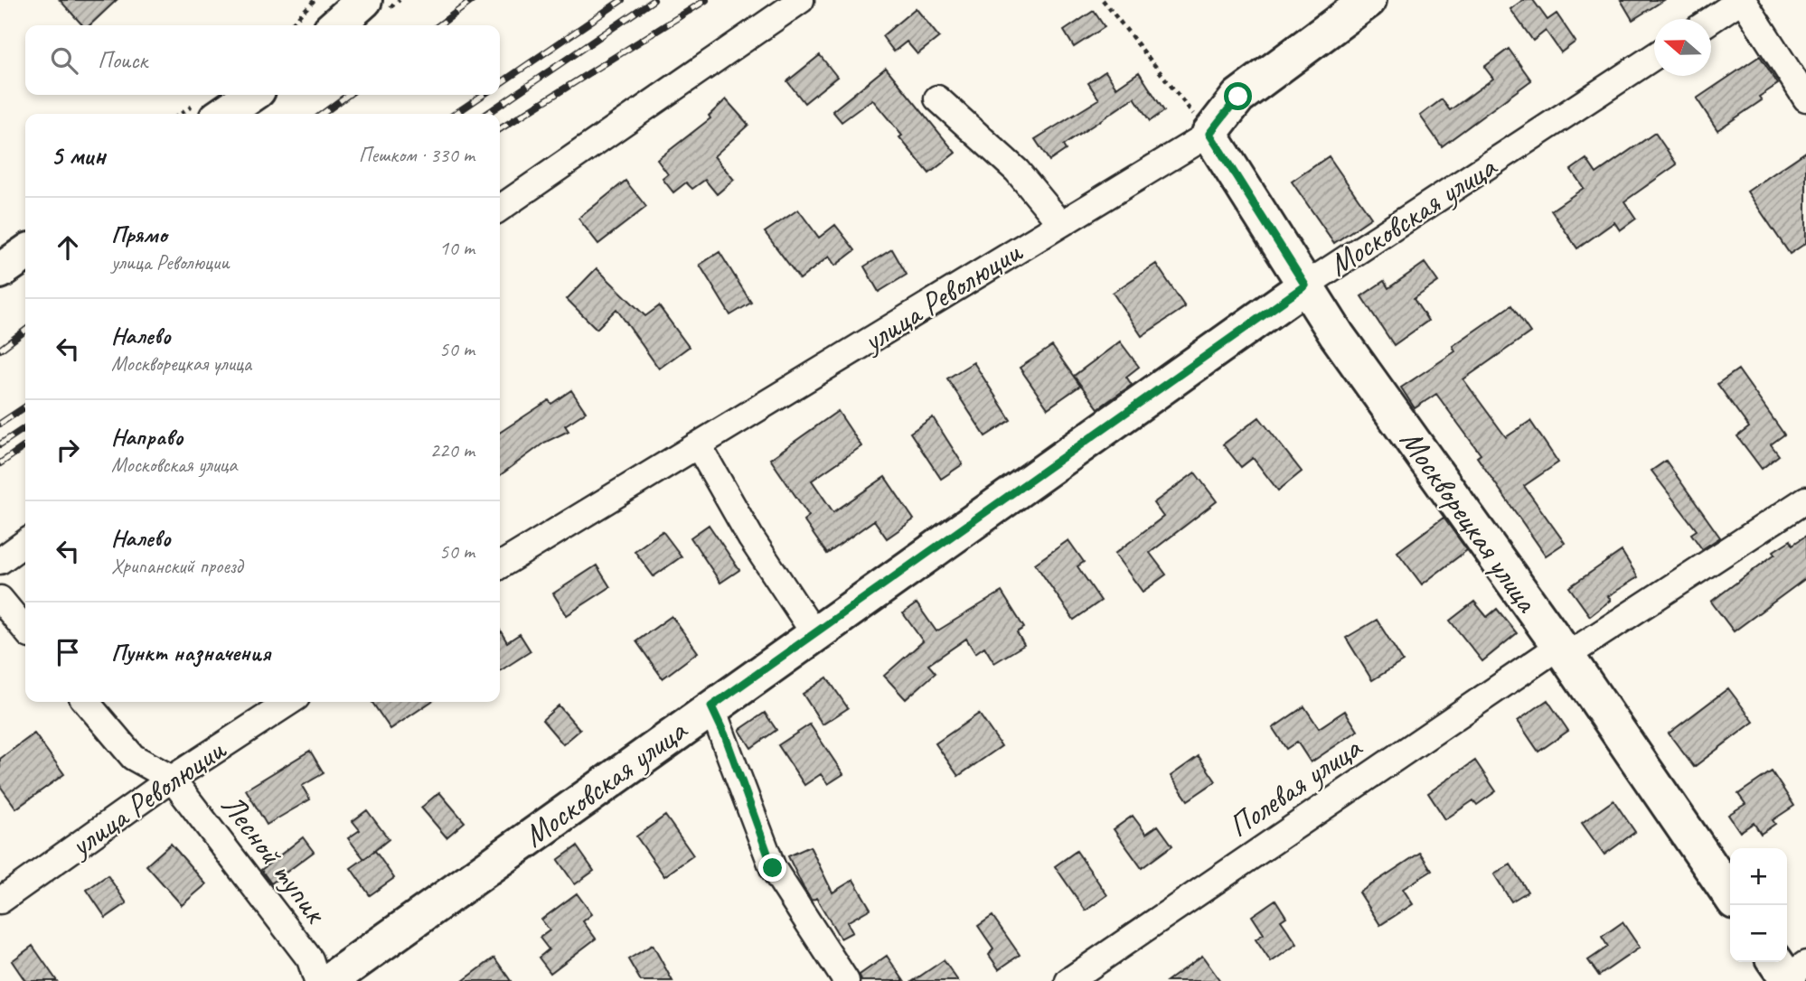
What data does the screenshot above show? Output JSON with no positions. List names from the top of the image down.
{
  "streets": {
    "street": [
      "Московская улица",
      "улица Революции",
      "Москворецкая улица",
      "Полевая улица",
      "Лесной тупик"
    ]
  },
  "crossings": [
    ["Московская улица", "Москворецкая улица"],
    ["улица Революции", "Москворецкая улица"],
    ["улица Революции", "Лесной тупик"],
    ["Москворецкая улица", "Полевая улица"]
  ],
  "north": "left",
  "page": {
    "search": "Поиск",
    "heading": ["5 мин", "Пешком · 330 m"],
    "list": [
      ["Прямо", "улица Революции", "10 m"],
      ["Налево", "Москворецкая улица", "50 m"],
      ["Направо", "Московская улица", "220 m"],
      ["Налево", "Хрипанский проезд", "50 m"],
      "Пункт назначения"
    ],
    "map_buttons": ["+", "−"]
  }
}
